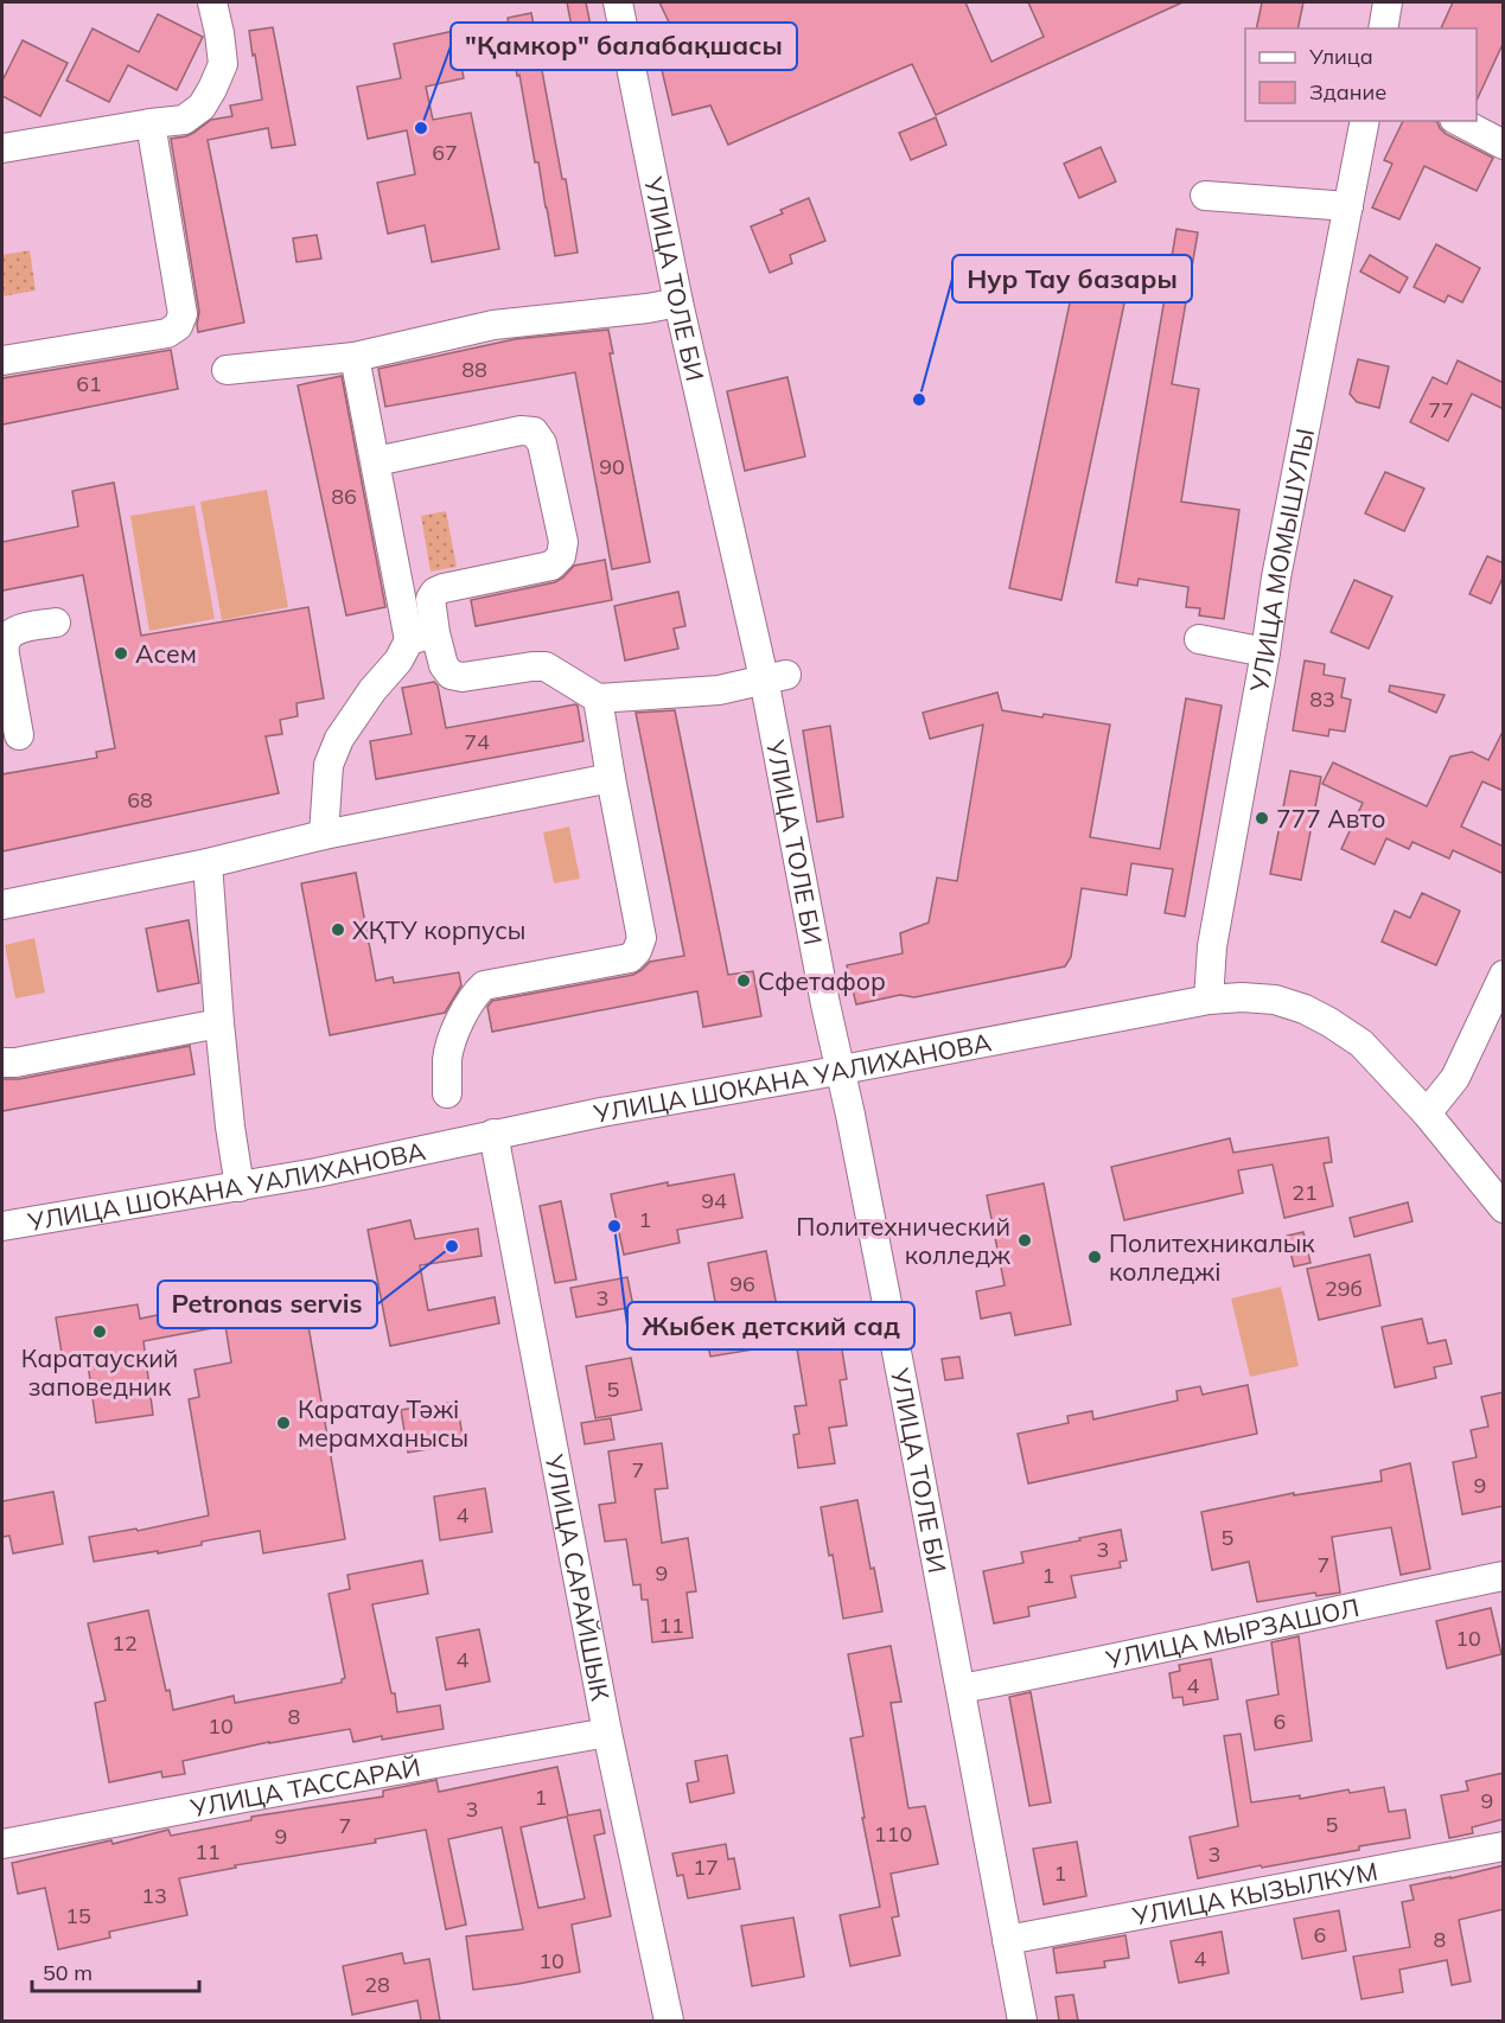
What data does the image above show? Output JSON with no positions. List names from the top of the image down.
{
  "streets": {
    "street": [
      "УЛИЦА ТОЛЕ БИ",
      "УЛИЦА МОМЫШУЛЫ",
      "УЛИЦА ШОКАНА УАЛИХАНОВА",
      "УЛИЦА САРАЙШЫК",
      "УЛИЦА МЫРЗАШОЛ",
      "УЛИЦА ТАССАРАЙ",
      "УЛИЦА КЫЗЫЛКУМ"
    ]
  },
  "crossings": [
    ["УЛИЦА ТОЛЕ БИ", "УЛИЦА ШОКАНА УАЛИХАНОВА"],
    ["УЛИЦА ТОЛЕ БИ", "УЛИЦА МЫРЗАШОЛ"],
    ["УЛИЦА ТОЛЕ БИ", "УЛИЦА КЫЗЫЛКУМ"],
    ["УЛИЦА МОМЫШУЛЫ", "УЛИЦА ШОКАНА УАЛИХАНОВА"],
    ["УЛИЦА ШОКАНА УАЛИХАНОВА", "УЛИЦА САРАЙШЫК"],
    ["УЛИЦА САРАЙШЫК", "УЛИЦА ТАССАРАЙ"]
  ],
  "places": [
    "\"Қамкор\" балабақшасы",
    "Нур Тау базары",
    "Асем",
    "777 Авто",
    "ХҚТУ корпусы",
    "Сфетафор",
    "Жыбек детский сад",
    "Политехнический колледж",
    "Petronas servis",
    "Политехникалык колледжі",
    "Каратауский заповедник",
    "Каратау Тәжі мерамханысы"
  ],
  "house_numbers": [
    "67",
    "88",
    "61",
    "77",
    "90",
    "86",
    "83",
    "74",
    "68",
    "21",
    "94",
    "1",
    "96",
    "29б",
    "3",
    "5",
    "7",
    "9",
    "4",
    "5",
    "3",
    "7",
    "9",
    "1",
    "11",
    "10",
    "12",
    "4",
    "4",
    "8",
    "6",
    "10",
    "1",
    "9",
    "3",
    "5",
    "7",
    "110",
    "9",
    "11",
    "3",
    "17",
    "1",
    "13",
    "15",
    "6",
    "8",
    "4",
    "10",
    "28"
  ],
  "legend": ["Улица", "Здание"],
  "scale_bar": "50 m"
}
